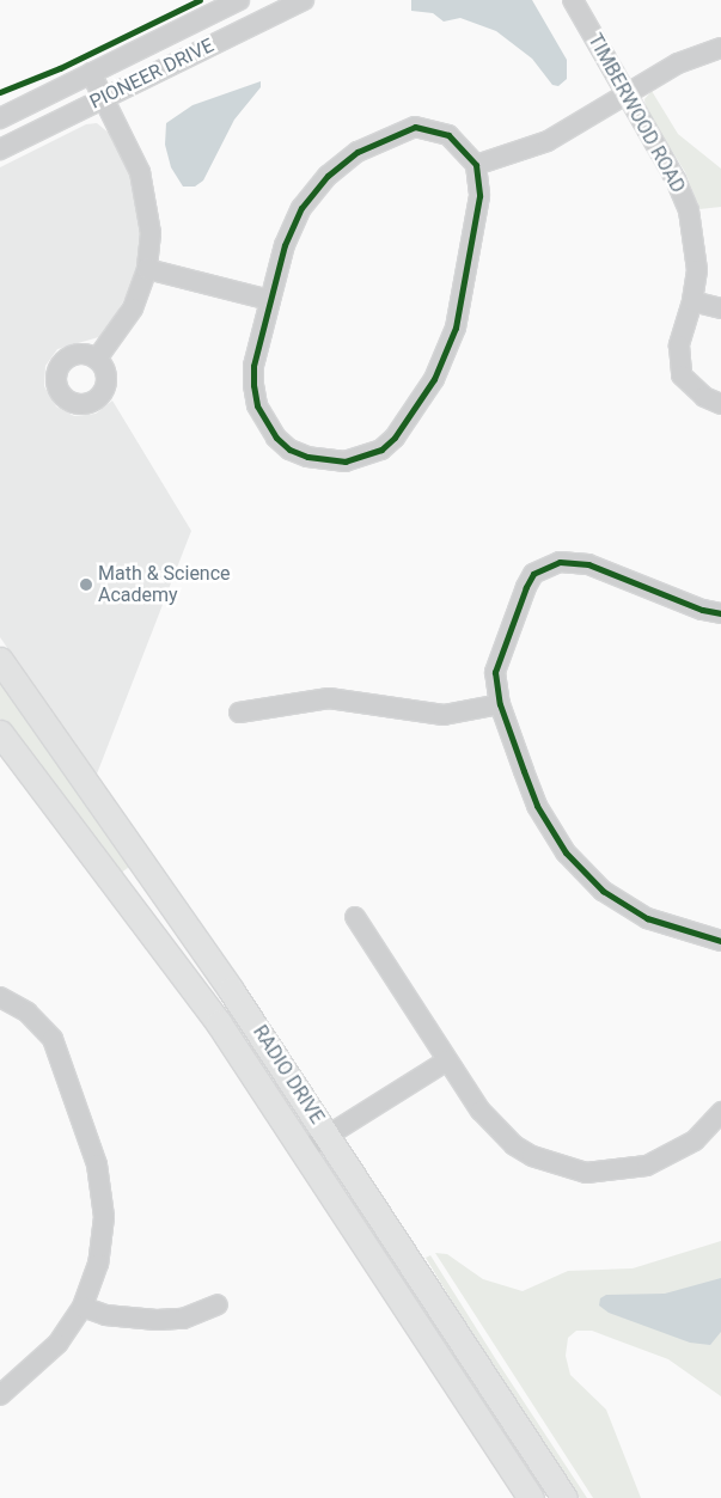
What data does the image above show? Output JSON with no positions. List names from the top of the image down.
{
  "streets": {
    "main road": ["RADIO DRIVE"],
    "street": ["PIONEER DRIVE", "TIMBERWOOD ROAD"]
  },
  "places": ["Math & Science Academy"]
}
